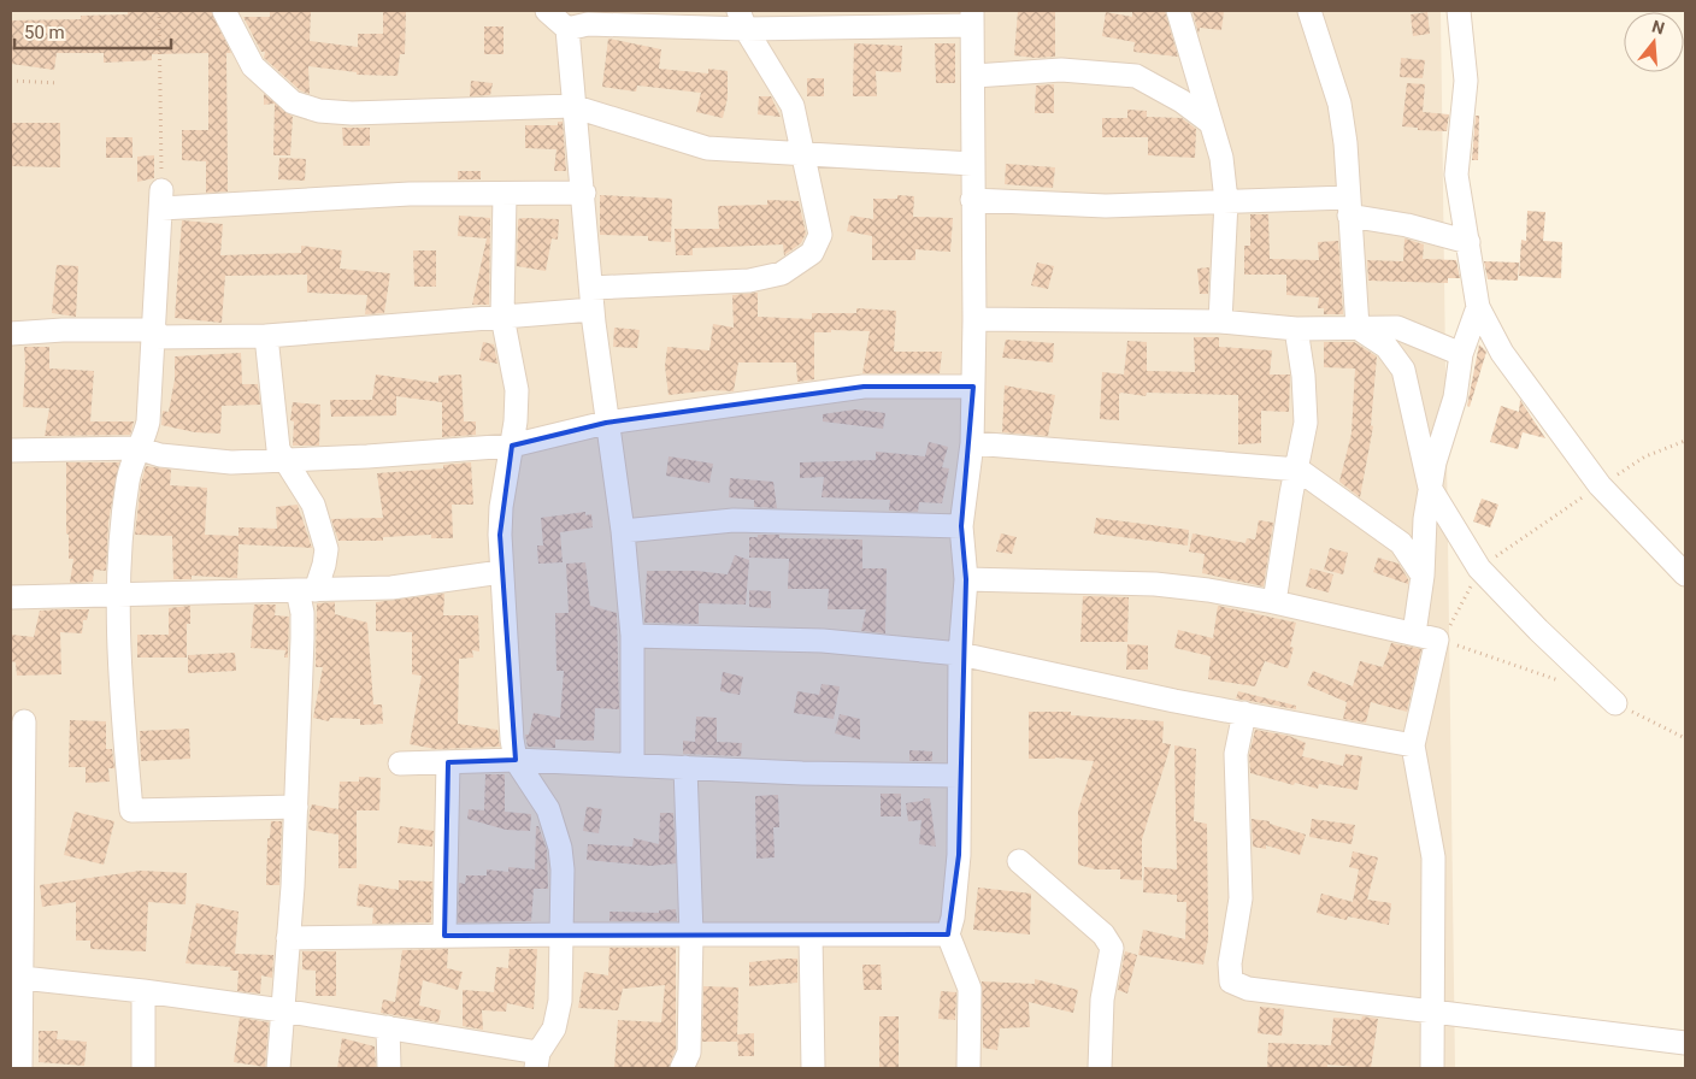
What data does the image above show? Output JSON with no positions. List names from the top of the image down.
{
  "scale_bar": "50 m",
  "north": "top"
}
